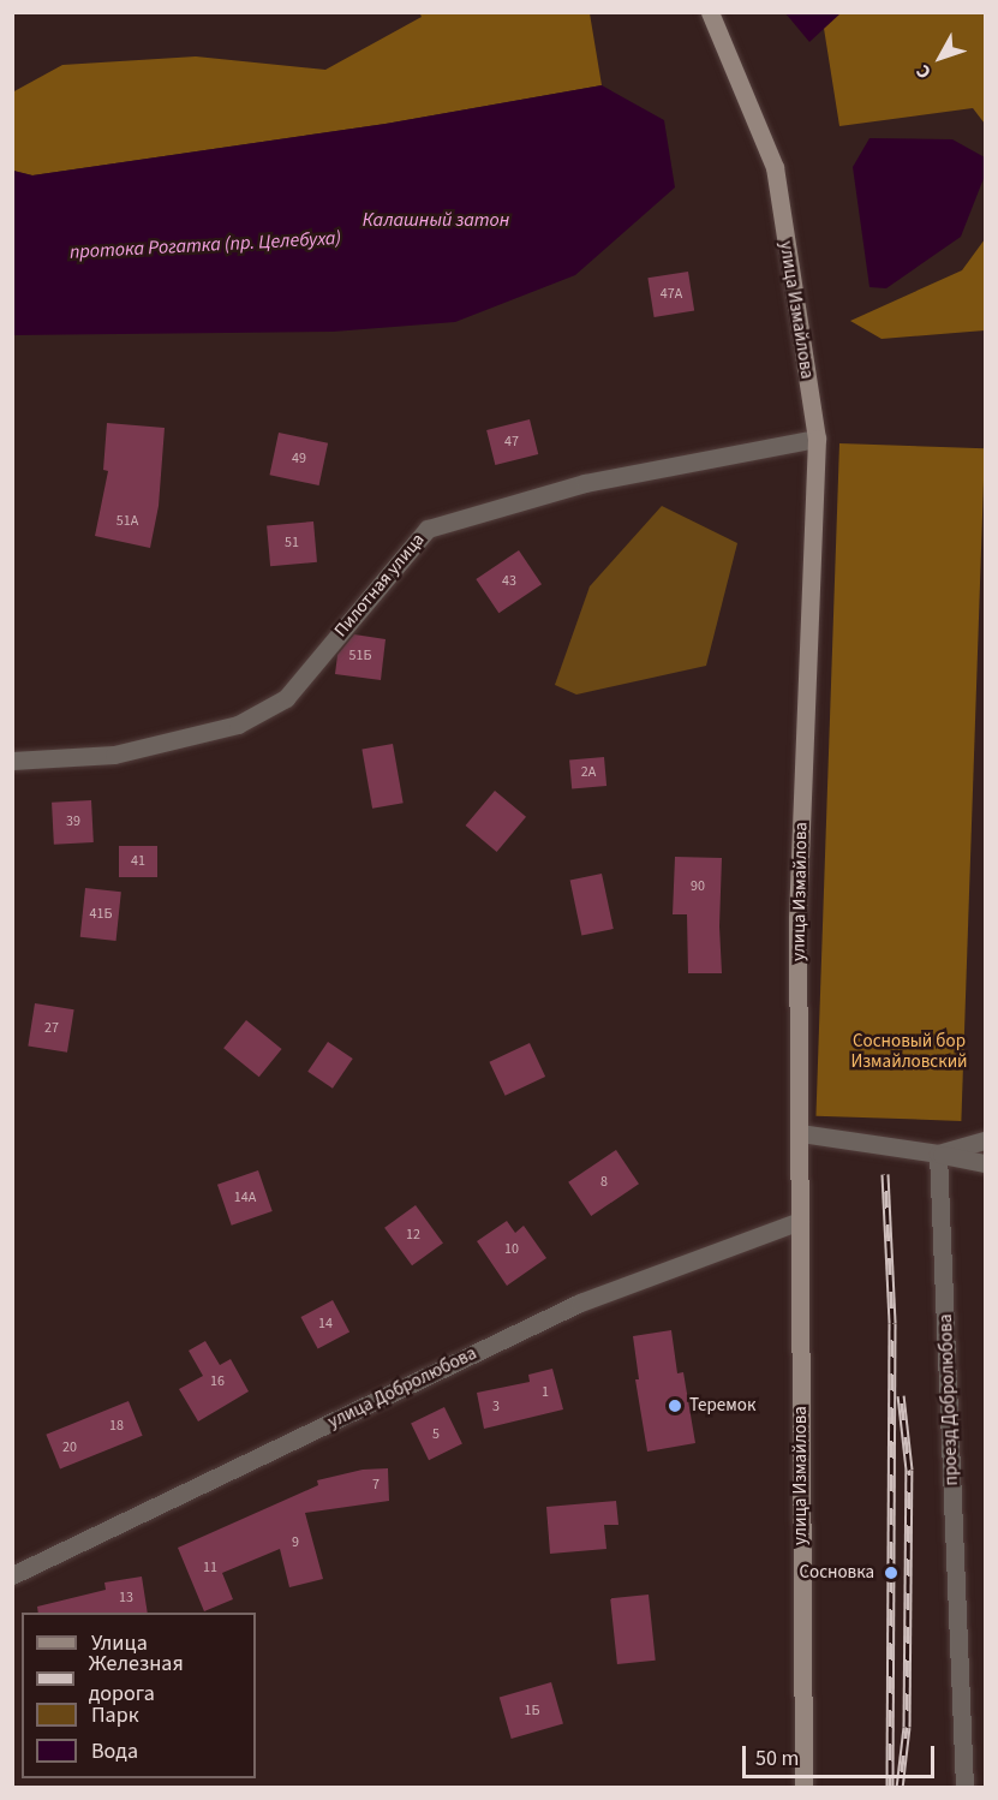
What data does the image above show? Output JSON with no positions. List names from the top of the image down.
{
  "streets": {
    "main road": ["улица Измайлова"],
    "street": ["Пилотная улица", "улица Добролюбова", "проезд Добролюбова"]
  },
  "crossings": [
    ["улица Измайлова", "Пилотная улица"],
    ["улица Измайлова", "улица Добролюбова"]
  ],
  "water": ["Калашный затон", "протока Рогатка (пр. Целебуха)"],
  "parks": ["Сосновый бор Измайловский"],
  "places": ["Теремок", "Сосновка"],
  "house_numbers": [
    "47А",
    "47",
    "49",
    "51А",
    "51",
    "43",
    "51Б",
    "2А",
    "39",
    "41",
    "90",
    "41Б",
    "27",
    "8",
    "14А",
    "12",
    "10",
    "14",
    "16",
    "1",
    "3",
    "18",
    "5",
    "20",
    "7",
    "9",
    "11",
    "13",
    "1Б"
  ],
  "legend": [
    "Улица",
    "Железная дорога",
    "Парк",
    "Вода"
  ],
  "scale_bar": "50 m",
  "north": "bottom left"
}
